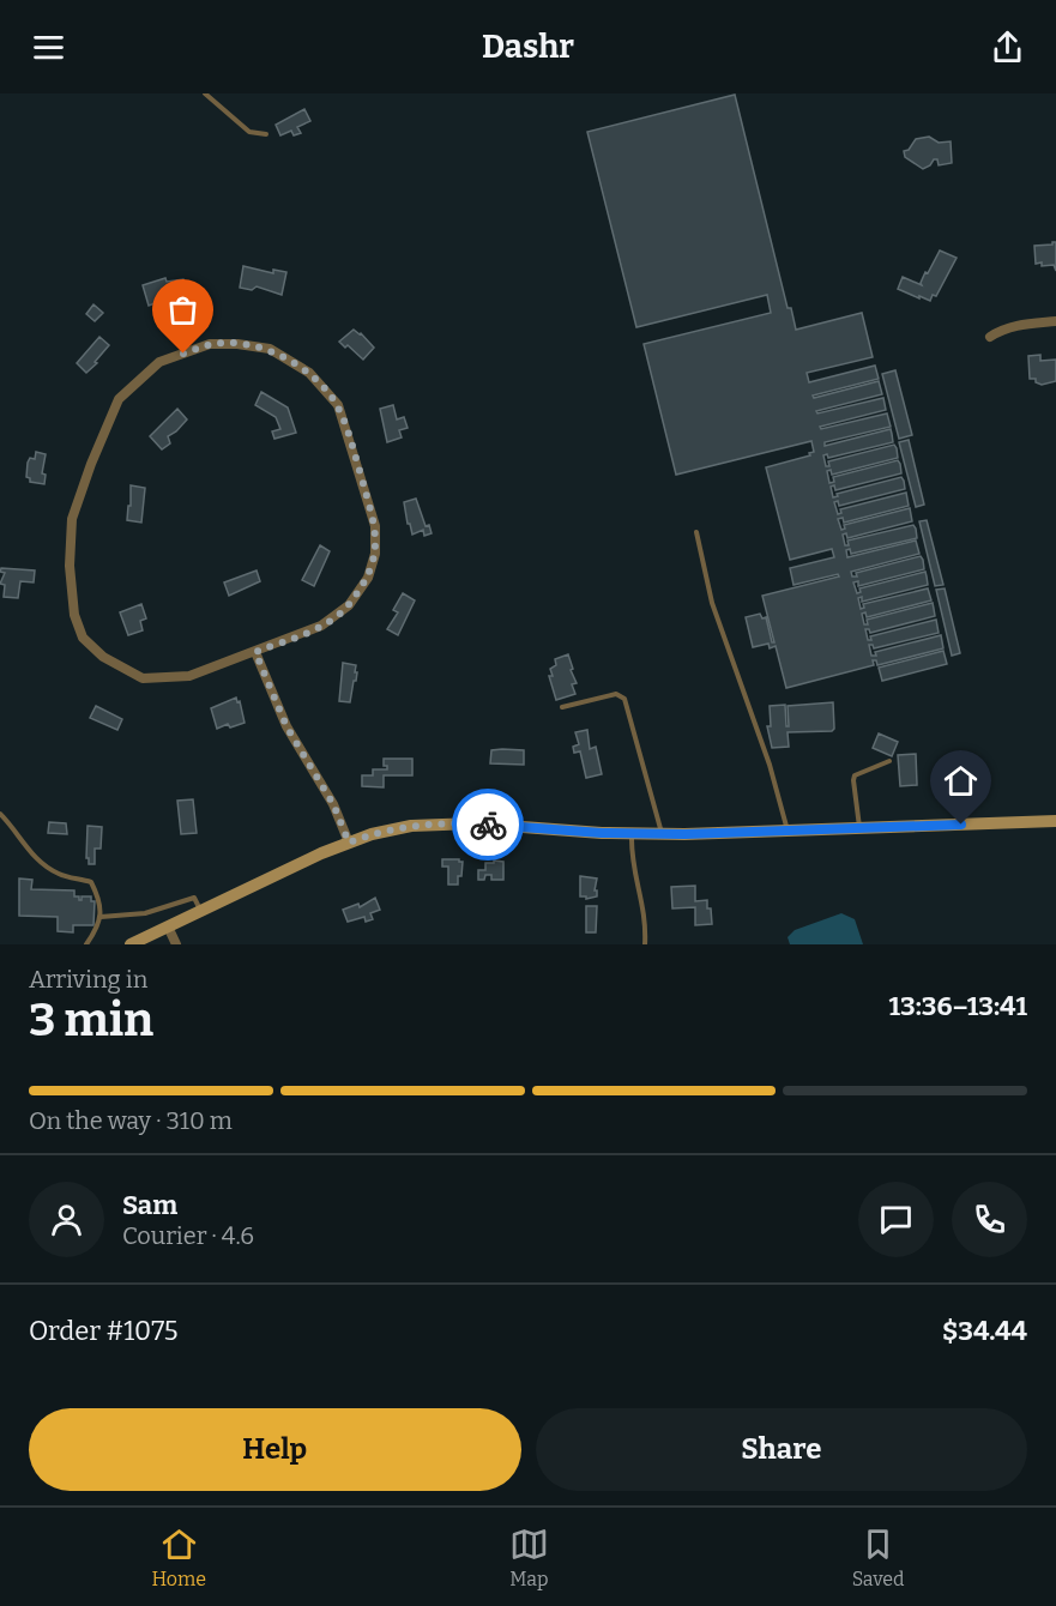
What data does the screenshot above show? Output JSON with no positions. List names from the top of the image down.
{
  "page": {
    "header": "Dashr",
    "heading": ["3 min", "Arriving in", "13:36–13:41"],
    "panel": [
      "Sam",
      "Courier · 4.6",
      "Order #1075",
      "$34.44"
    ],
    "bar": "On the way · 310 m",
    "buttons": ["Help", "Share"],
    "tabs": ["Home", "Map", "Saved"]
  }
}
